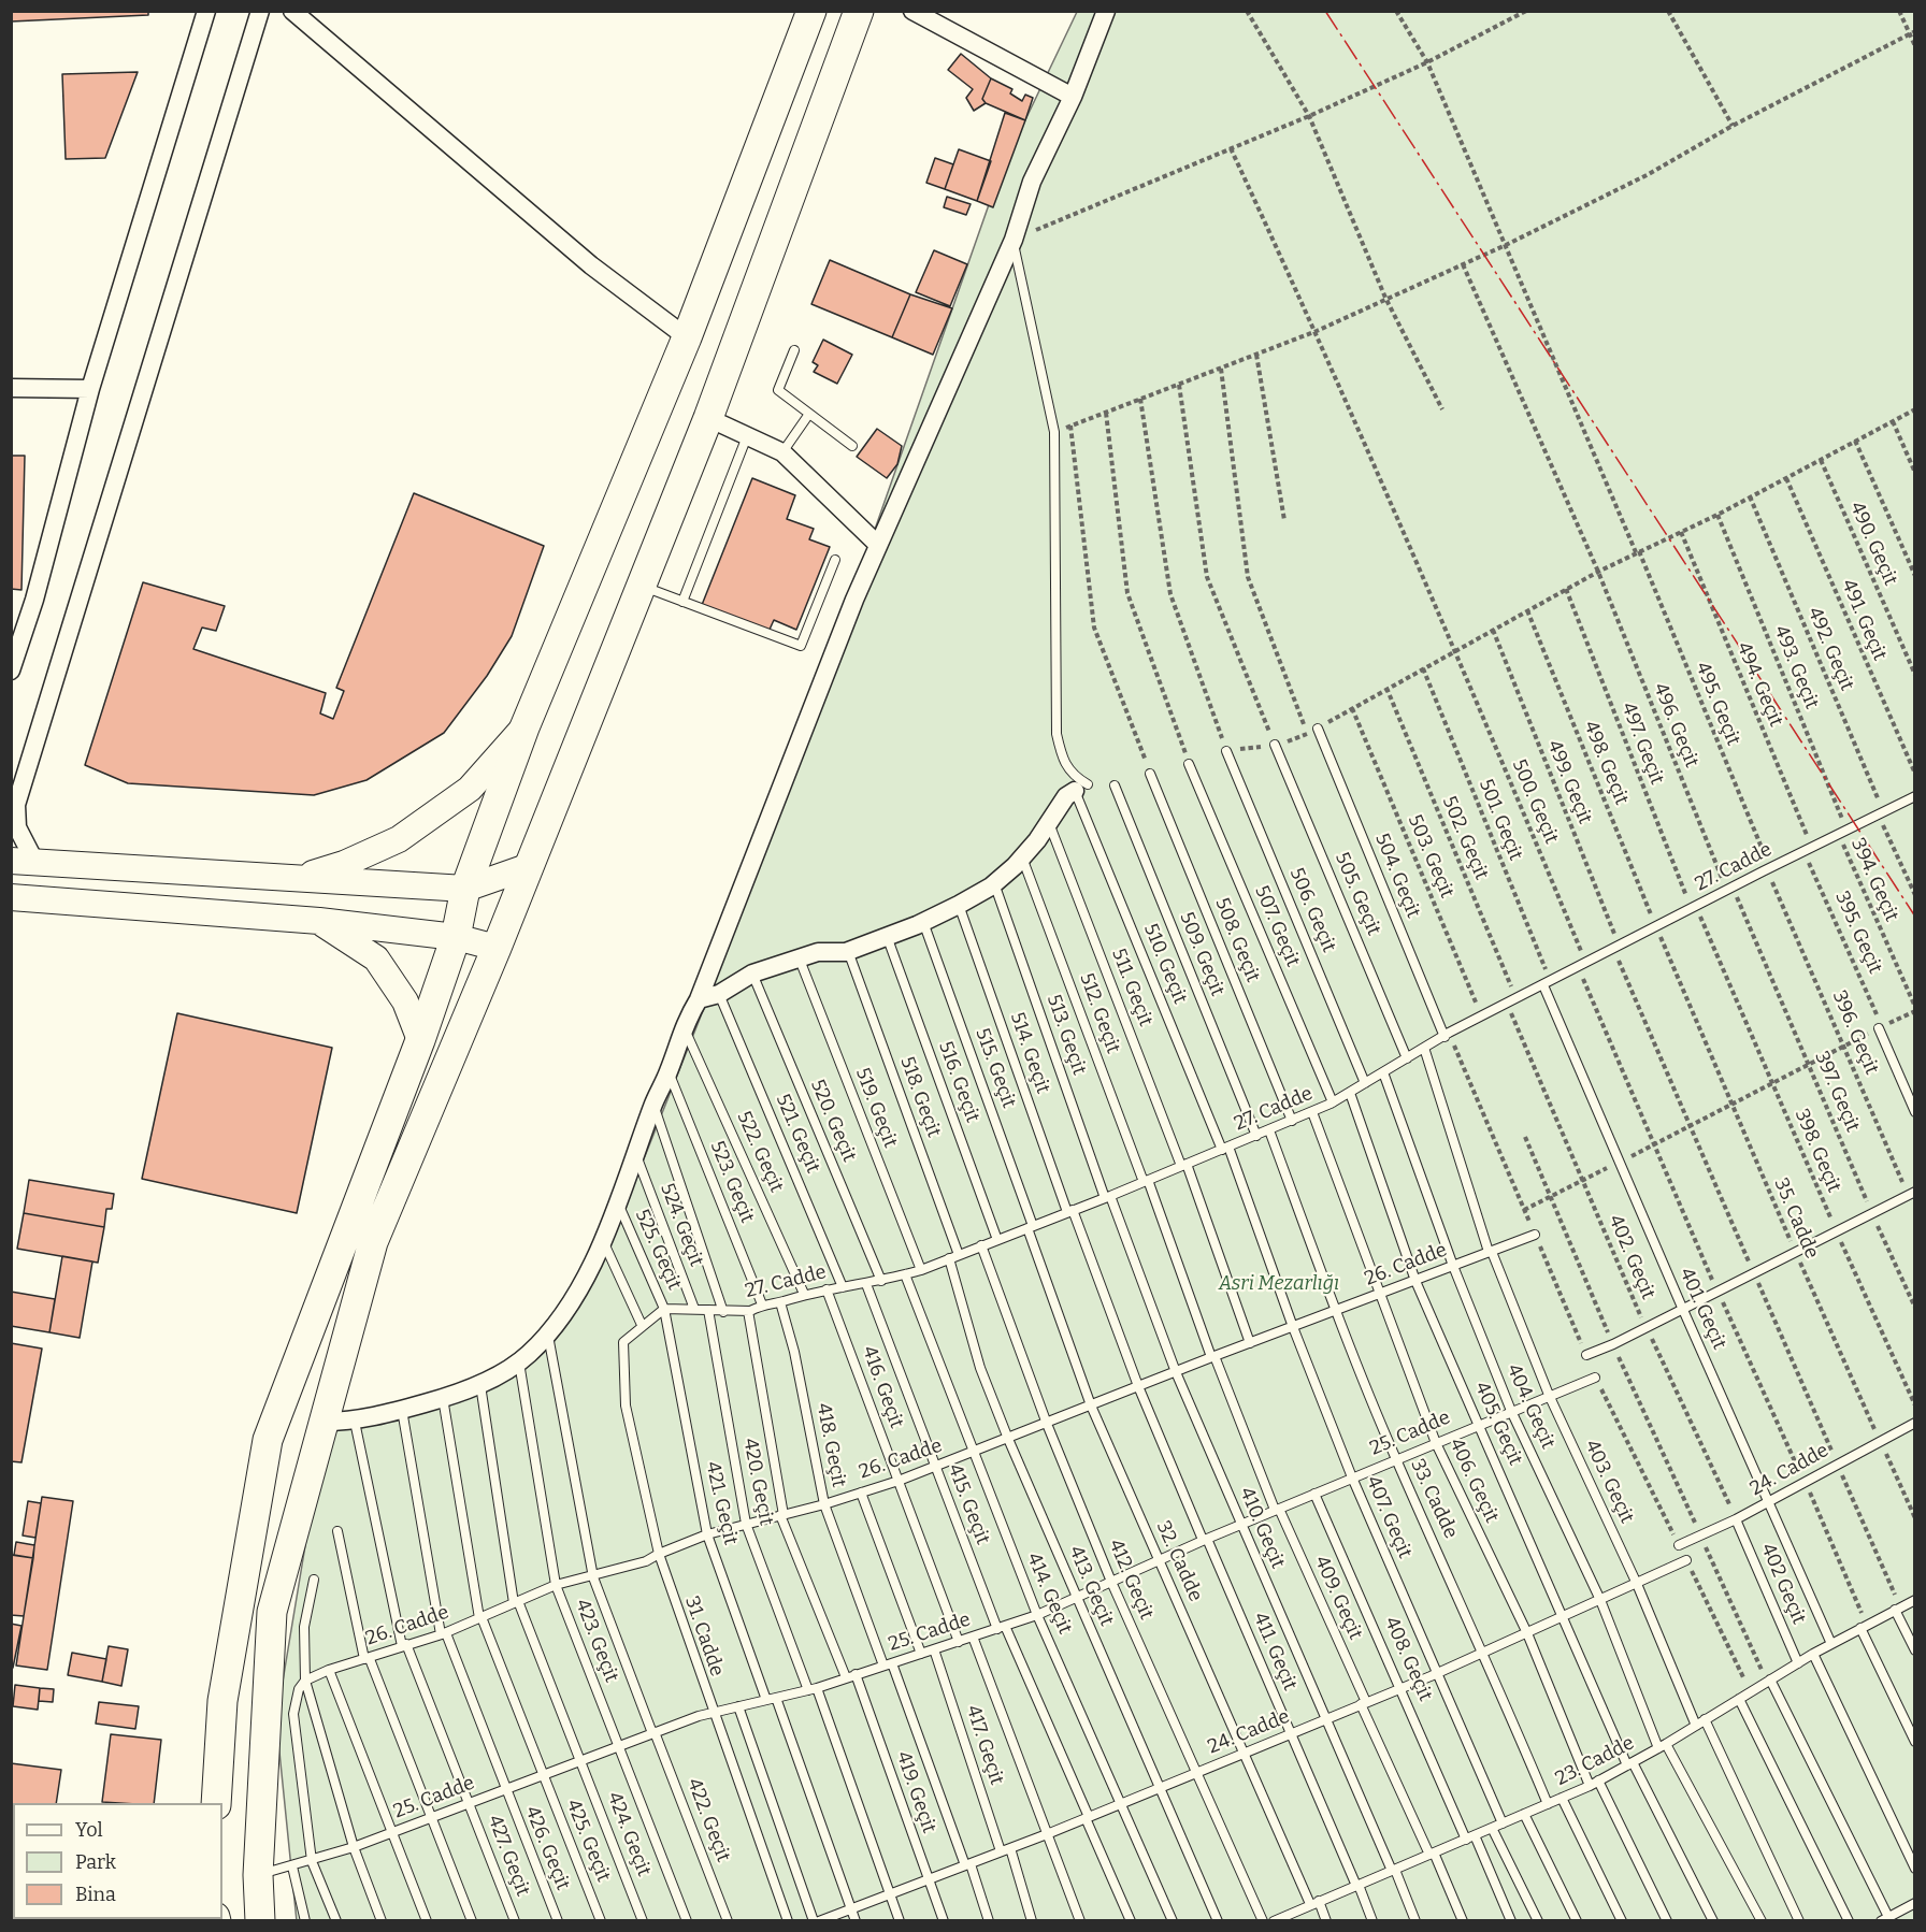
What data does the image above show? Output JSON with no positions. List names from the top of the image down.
{
  "streets": {
    "lane": [
      "27. Cadde",
      "504. Geçit",
      "505. Geçit",
      "506. Geçit",
      "507. Geçit",
      "508. Geçit",
      "509. Geçit",
      "510. Geçit",
      "511. Geçit",
      "512. Geçit",
      "513. Geçit",
      "514. Geçit",
      "515. Geçit",
      "516. Geçit",
      "518. Geçit",
      "519. Geçit",
      "520. Geçit",
      "521. Geçit",
      "522. Geçit",
      "523. Geçit",
      "524. Geçit",
      "525. Geçit",
      "26. Cadde",
      "401. Geçit",
      "416. Geçit",
      "404. Geçit",
      "405. Geçit",
      "25. Cadde",
      "418. Geçit",
      "24. Cadde",
      "406. Geçit",
      "420. Geçit",
      "403. Geçit",
      "33. Cadde",
      "421. Geçit",
      "415. Geçit",
      "407. Geçit",
      "410. Geçit",
      "32. Cadde",
      "412. Geçit",
      "402 Geçit",
      "413. Geçit",
      "414. Geçit",
      "409. Geçit",
      "31. Cadde",
      "423. Geçit",
      "411. Geçit",
      "408. Geçit",
      "417. Geçit",
      "23. Cadde",
      "419. Geçit",
      "422. Geçit",
      "424. Geçit",
      "425. Geçit",
      "426. Geçit",
      "427. Geçit"
    ],
    "path": [
      "490. Geçit",
      "491. Geçit",
      "492. Geçit",
      "493. Geçit",
      "494. Geçit",
      "495. Geçit",
      "496. Geçit",
      "497. Geçit",
      "498. Geçit",
      "499. Geçit",
      "500. Geçit",
      "501. Geçit",
      "502. Geçit",
      "503. Geçit",
      "394. Geçit",
      "395. Geçit",
      "396. Geçit",
      "397. Geçit",
      "398. Geçit",
      "35. Cadde",
      "402. Geçit"
    ]
  },
  "crossings": [
    ["492. Geçit", "27. Cadde"],
    ["493. Geçit", "27. Cadde"],
    ["493. Geçit", "394. Geçit"],
    ["494. Geçit", "27. Cadde"],
    ["494. Geçit", "395. Geçit"],
    ["495. Geçit", "27. Cadde"],
    ["495. Geçit", "396. Geçit"],
    ["496. Geçit", "27. Cadde"],
    ["496. Geçit", "397. Geçit"],
    ["497. Geçit", "27. Cadde"],
    ["497. Geçit", "398. Geçit"],
    ["498. Geçit", "27. Cadde"],
    ["498. Geçit", "35. Cadde"],
    ["499. Geçit", "27. Cadde"],
    ["500. Geçit", "27. Cadde"],
    ["501. Geçit", "27. Cadde"],
    ["501. Geçit", "401. Geçit"],
    ["502. Geçit", "27. Cadde"],
    ["503. Geçit", "27. Cadde"],
    ["27. Cadde", "504. Geçit"],
    ["27. Cadde", "394. Geçit"],
    ["27. Cadde", "505. Geçit"],
    ["27. Cadde", "506. Geçit"],
    ["27. Cadde", "507. Geçit"],
    ["27. Cadde", "395. Geçit"],
    ["27. Cadde", "508. Geçit"],
    ["27. Cadde", "509. Geçit"],
    ["27. Cadde", "510. Geçit"],
    ["27. Cadde", "511. Geçit"],
    ["27. Cadde", "512. Geçit"],
    ["27. Cadde", "396. Geçit"],
    ["27. Cadde", "513. Geçit"],
    ["27. Cadde", "514. Geçit"],
    ["27. Cadde", "515. Geçit"],
    ["27. Cadde", "516. Geçit"],
    ["27. Cadde", "397. Geçit"],
    ["27. Cadde", "518. Geçit"],
    ["27. Cadde", "519. Geçit"],
    ["27. Cadde", "520. Geçit"],
    ["27. Cadde", "521. Geçit"],
    ["27. Cadde", "398. Geçit"],
    ["27. Cadde", "522. Geçit"],
    ["27. Cadde", "523. Geçit"],
    ["27. Cadde", "35. Cadde"],
    ["27. Cadde", "524. Geçit"],
    ["27. Cadde", "525. Geçit"],
    ["27. Cadde", "402. Geçit"],
    ["27. Cadde", "401. Geçit"],
    ["27. Cadde", "416. Geçit"],
    ["27. Cadde", "404. Geçit"],
    ["27. Cadde", "405. Geçit"],
    ["27. Cadde", "418. Geçit"],
    ["27. Cadde", "406. Geçit"],
    ["27. Cadde", "420. Geçit"],
    ["27. Cadde", "403. Geçit"],
    ["27. Cadde", "33. Cadde"],
    ["27. Cadde", "421. Geçit"],
    ["27. Cadde", "415. Geçit"],
    ["27. Cadde", "407. Geçit"],
    ["27. Cadde", "410. Geçit"],
    ["27. Cadde", "32. Cadde"],
    ["27. Cadde", "412. Geçit"],
    ["27. Cadde", "413. Geçit"],
    ["27. Cadde", "414. Geçit"],
    ["27. Cadde", "409. Geçit"],
    ["27. Cadde", "411. Geçit"],
    ["27. Cadde", "419. Geçit"],
    ["510. Geçit", "407. Geçit"],
    ["512. Geçit", "409. Geçit"],
    ["513. Geçit", "410. Geçit"],
    ["514. Geçit", "411. Geçit"],
    ["515. Geçit", "32. Cadde"],
    ["35. Cadde", "24. Cadde"],
    ["525. Geçit", "421. Geçit"],
    ["402. Geçit", "24. Cadde"],
    ["402. Geçit", "402 Geçit"],
    ["26. Cadde", "416. Geçit"],
    ["26. Cadde", "404. Geçit"],
    ["26. Cadde", "405. Geçit"],
    ["26. Cadde", "418. Geçit"],
    ["26. Cadde", "406. Geçit"],
    ["26. Cadde", "420. Geçit"],
    ["26. Cadde", "403. Geçit"],
    ["26. Cadde", "33. Cadde"],
    ["26. Cadde", "421. Geçit"],
    ["26. Cadde", "415. Geçit"],
    ["26. Cadde", "407. Geçit"],
    ["26. Cadde", "410. Geçit"],
    ["26. Cadde", "32. Cadde"],
    ["26. Cadde", "412. Geçit"],
    ["26. Cadde", "413. Geçit"],
    ["26. Cadde", "414. Geçit"],
    ["26. Cadde", "409. Geçit"],
    ["26. Cadde", "31. Cadde"],
    ["26. Cadde", "423. Geçit"],
    ["26. Cadde", "411. Geçit"],
    ["26. Cadde", "419. Geçit"],
    ["26. Cadde", "422. Geçit"],
    ["26. Cadde", "424. Geçit"],
    ["26. Cadde", "425. Geçit"],
    ["26. Cadde", "426. Geçit"],
    ["26. Cadde", "427. Geçit"],
    ["401. Geçit", "24. Cadde"],
    ["401. Geçit", "23. Cadde"],
    ["416. Geçit", "25. Cadde"],
    ["404. Geçit", "25. Cadde"],
    ["404. Geçit", "24. Cadde"],
    ["404. Geçit", "23. Cadde"],
    ["405. Geçit", "25. Cadde"],
    ["405. Geçit", "24. Cadde"],
    ["405. Geçit", "23. Cadde"],
    ["25. Cadde", "418. Geçit"],
    ["25. Cadde", "406. Geçit"],
    ["25. Cadde", "420. Geçit"],
    ["25. Cadde", "403. Geçit"],
    ["25. Cadde", "33. Cadde"],
    ["25. Cadde", "421. Geçit"],
    ["25. Cadde", "415. Geçit"],
    ["25. Cadde", "407. Geçit"],
    ["25. Cadde", "410. Geçit"],
    ["25. Cadde", "32. Cadde"],
    ["25. Cadde", "412. Geçit"],
    ["25. Cadde", "413. Geçit"],
    ["25. Cadde", "414. Geçit"],
    ["25. Cadde", "409. Geçit"],
    ["25. Cadde", "31. Cadde"],
    ["25. Cadde", "423. Geçit"],
    ["25. Cadde", "411. Geçit"],
    ["25. Cadde", "408. Geçit"],
    ["25. Cadde", "417. Geçit"],
    ["25. Cadde", "419. Geçit"],
    ["25. Cadde", "422. Geçit"],
    ["25. Cadde", "424. Geçit"],
    ["25. Cadde", "425. Geçit"],
    ["25. Cadde", "426. Geçit"],
    ["25. Cadde", "427. Geçit"],
    ["418. Geçit", "24. Cadde"],
    ["24. Cadde", "406. Geçit"],
    ["24. Cadde", "420. Geçit"],
    ["24. Cadde", "403. Geçit"],
    ["24. Cadde", "33. Cadde"],
    ["24. Cadde", "415. Geçit"],
    ["24. Cadde", "407. Geçit"],
    ["24. Cadde", "410. Geçit"],
    ["24. Cadde", "32. Cadde"],
    ["24. Cadde", "412. Geçit"],
    ["24. Cadde", "402 Geçit"],
    ["24. Cadde", "413. Geçit"],
    ["24. Cadde", "414. Geçit"],
    ["24. Cadde", "409. Geçit"],
    ["24. Cadde", "411. Geçit"],
    ["24. Cadde", "408. Geçit"],
    ["24. Cadde", "417. Geçit"],
    ["24. Cadde", "419. Geçit"],
    ["406. Geçit", "23. Cadde"],
    ["403. Geçit", "23. Cadde"],
    ["33. Cadde", "23. Cadde"],
    ["407. Geçit", "23. Cadde"],
    ["410. Geçit", "23. Cadde"],
    ["32. Cadde", "23. Cadde"],
    ["402 Geçit", "23. Cadde"],
    ["409. Geçit", "23. Cadde"],
    ["411. Geçit", "23. Cadde"],
    ["408. Geçit", "23. Cadde"]
  ],
  "parks": ["Asri Mezarlığı"],
  "legend": ["Yol", "Park", "Bina"]
}
